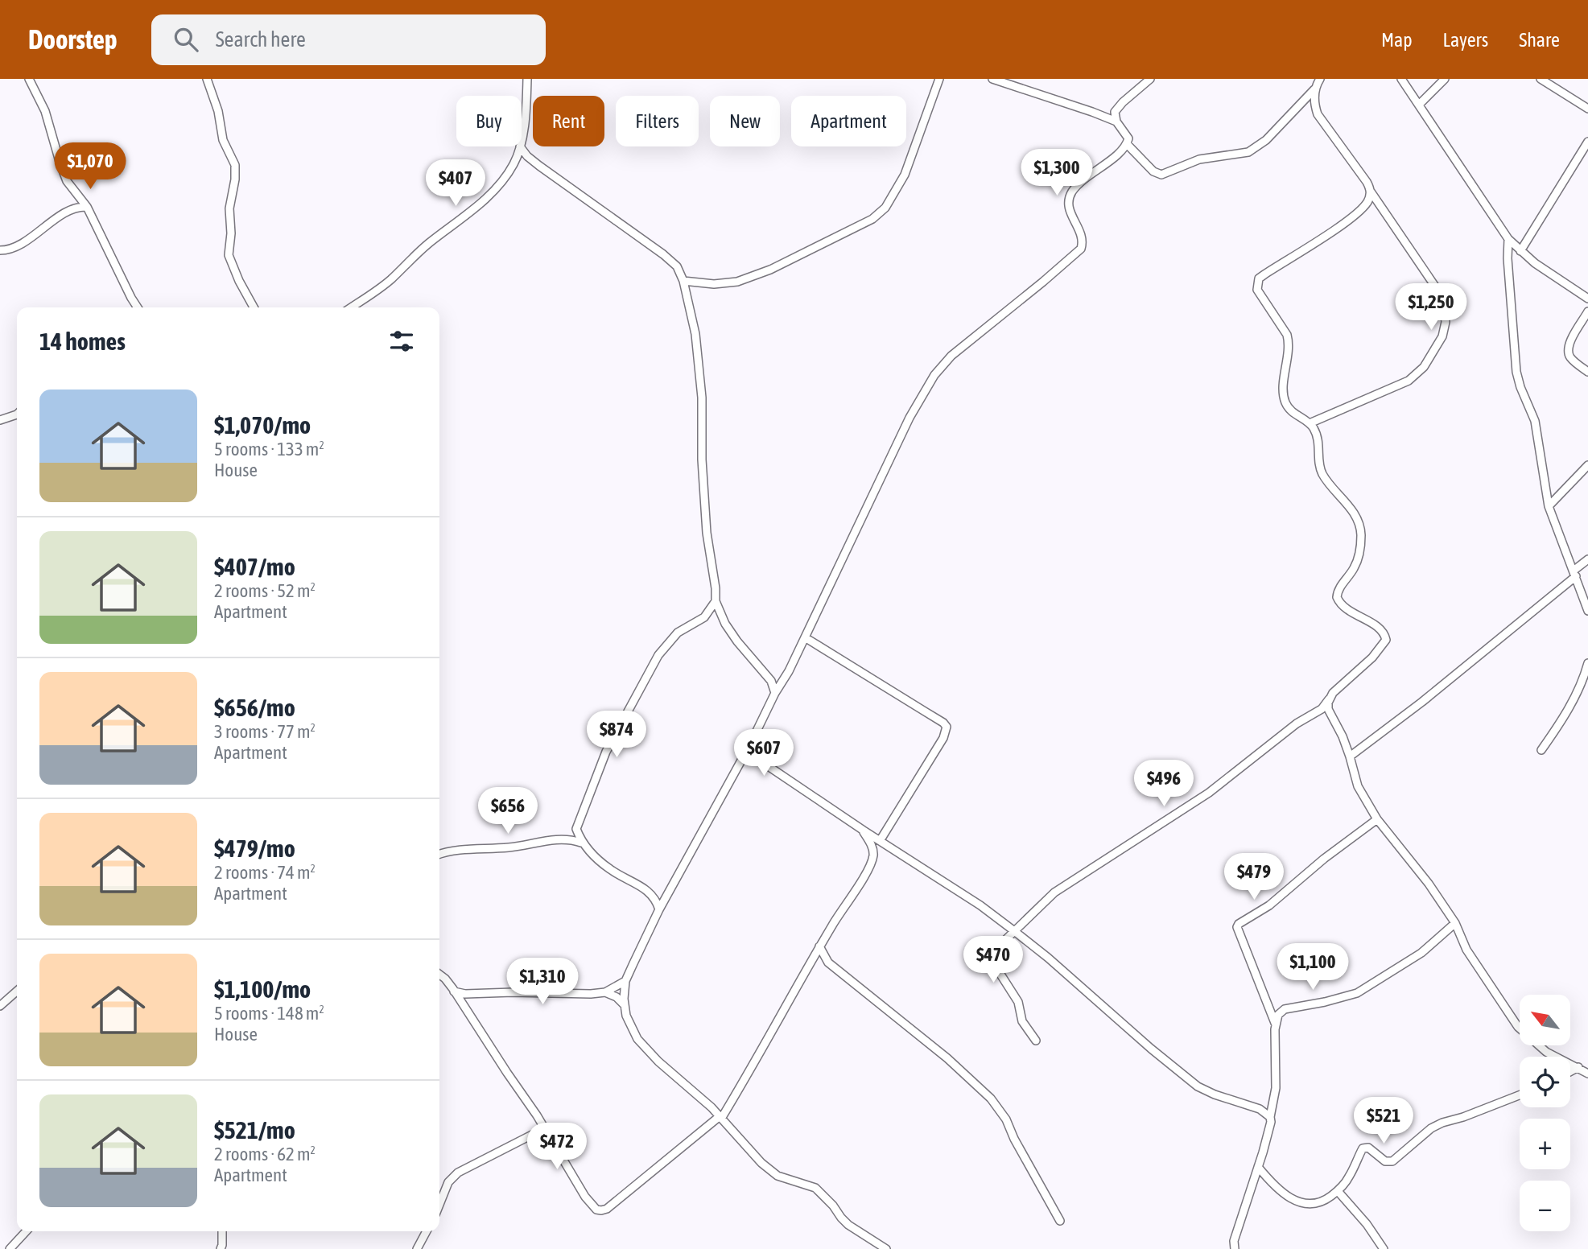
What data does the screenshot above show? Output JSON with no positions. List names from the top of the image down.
{
  "north": "top left",
  "page": {
    "header": "Doorstep",
    "search": "Search here",
    "nav": ["Map", "Layers", "Share"],
    "chip": [
      "Buy",
      "Rent",
      "Filters",
      "New",
      "Apartment"
    ],
    "price": [
      "$1,070",
      "$1,300",
      "$407",
      "$1,250",
      "$874",
      "$607",
      "$496",
      "$656",
      "$479",
      "$470",
      "$1,100",
      "$1,310",
      "$521",
      "$472"
    ],
    "heading": "14 homes",
    "list": [
      {
        "name": "$1,070/mo",
        "note": "5 rooms · 133 m² · House"
      },
      {
        "name": "$407/mo",
        "note": "2 rooms · 52 m² · Apartment"
      },
      {
        "name": "$656/mo",
        "note": "3 rooms · 77 m² · Apartment"
      },
      {
        "name": "$479/mo",
        "note": "2 rooms · 74 m² · Apartment"
      },
      {
        "name": "$1,100/mo",
        "note": "5 rooms · 148 m² · House"
      },
      {
        "name": "$521/mo",
        "note": "2 rooms · 62 m² · Apartment"
      }
    ],
    "map_buttons": ["+", "−"]
  }
}
